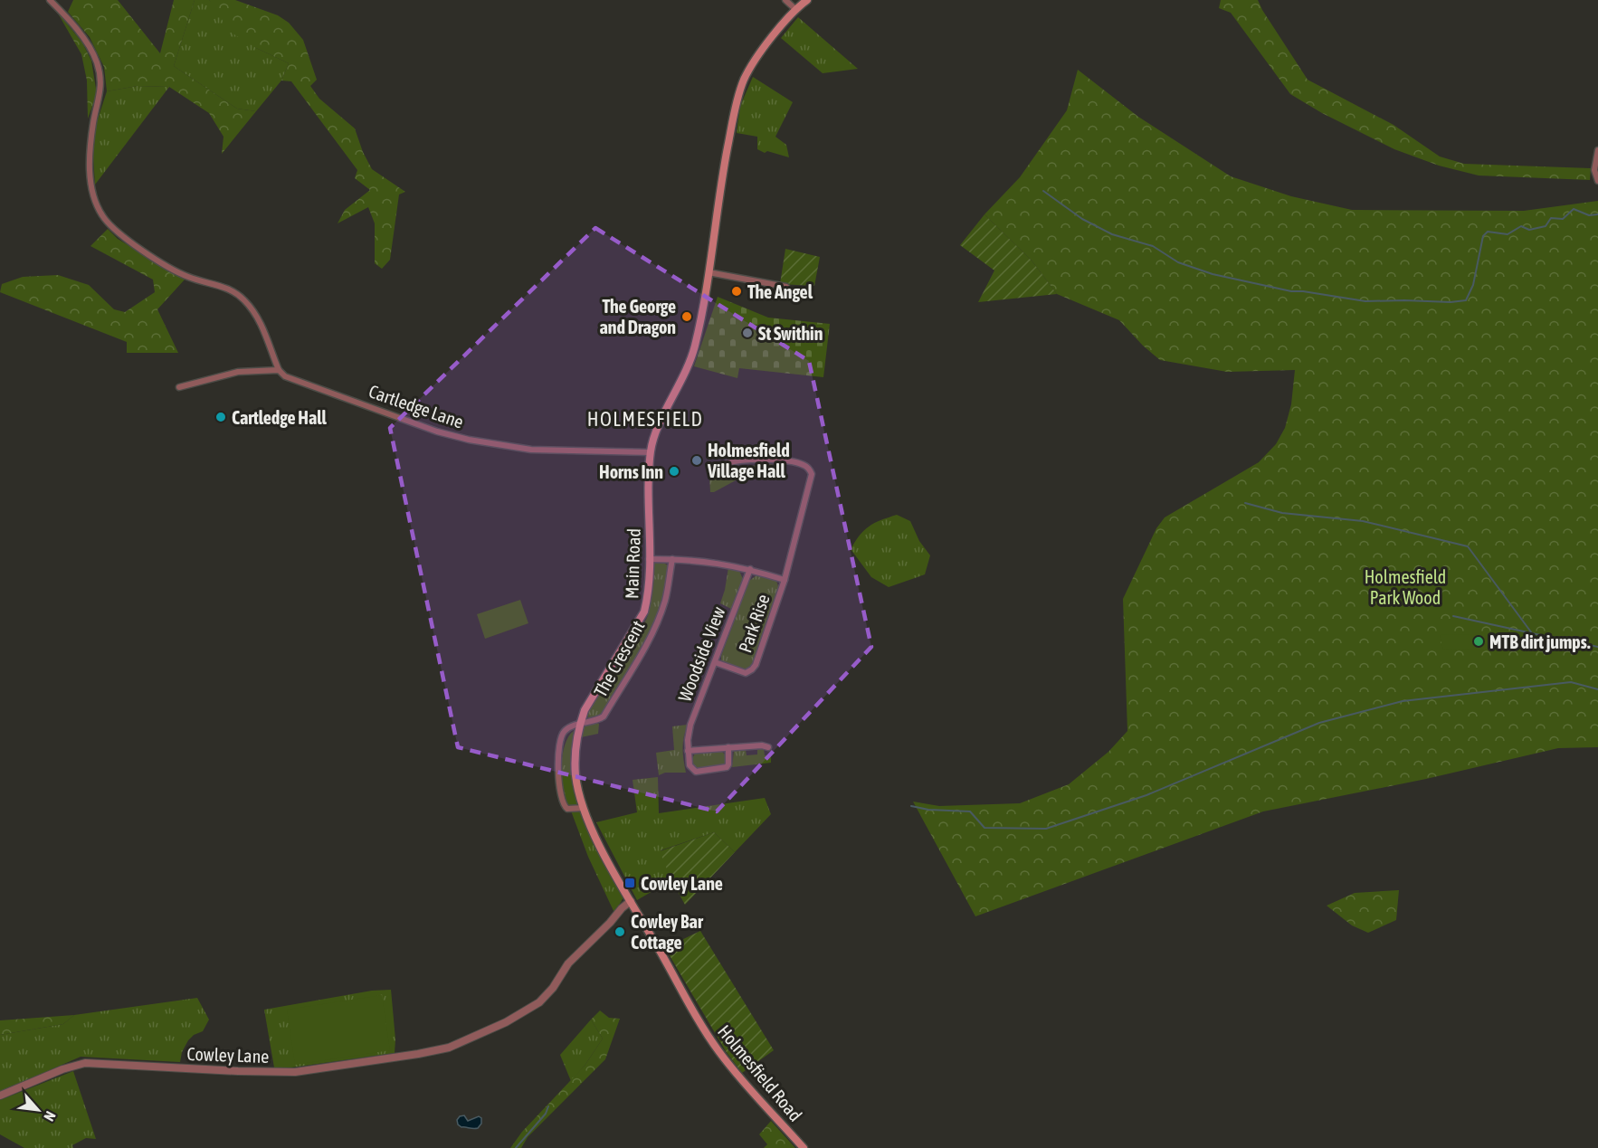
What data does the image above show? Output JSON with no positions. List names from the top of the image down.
{
  "streets": {
    "main road": ["Main Road", "Holmesfield Road"],
    "street": [
      "Cartledge Lane",
      "Park Rise",
      "Woodside View",
      "The Crescent",
      "Cowley Lane"
    ]
  },
  "crossings": [
    ["Cartledge Lane", "Main Road"],
    ["Main Road", "The Crescent"],
    ["Main Road", "Cowley Lane"],
    ["Main Road", "Holmesfield Road"],
    ["Park Rise", "Woodside View"],
    ["Cowley Lane", "Holmesfield Road"]
  ],
  "districts": ["HOLMESFIELD"],
  "parks": ["Holmesfield Park Wood"],
  "places": {
    "other": [
      "The Angel",
      "The George and Dragon",
      "St Swithin",
      "Cartledge Hall",
      "Holmesfield Village Hall",
      "Horns Inn",
      "MTB dirt jumps.",
      "Cowley Bar Cottage"
    ],
    "transit": ["Cowley Lane"]
  },
  "north": "bottom right"
}
